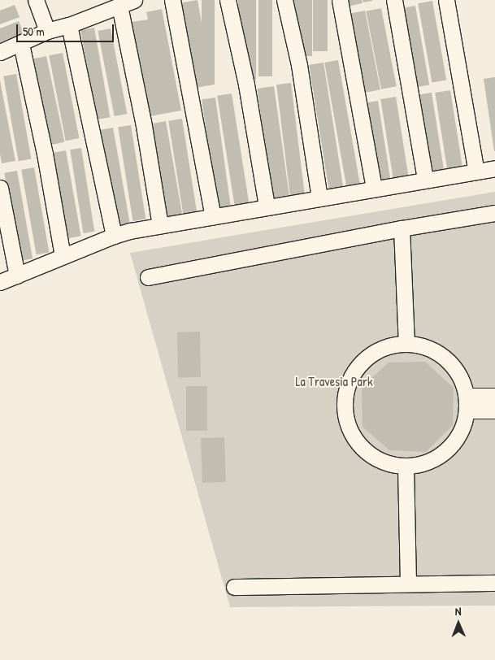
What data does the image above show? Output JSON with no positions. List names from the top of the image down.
{
  "parks": ["La Travesia Park"],
  "scale_bar": "50 m",
  "north": "top"
}
